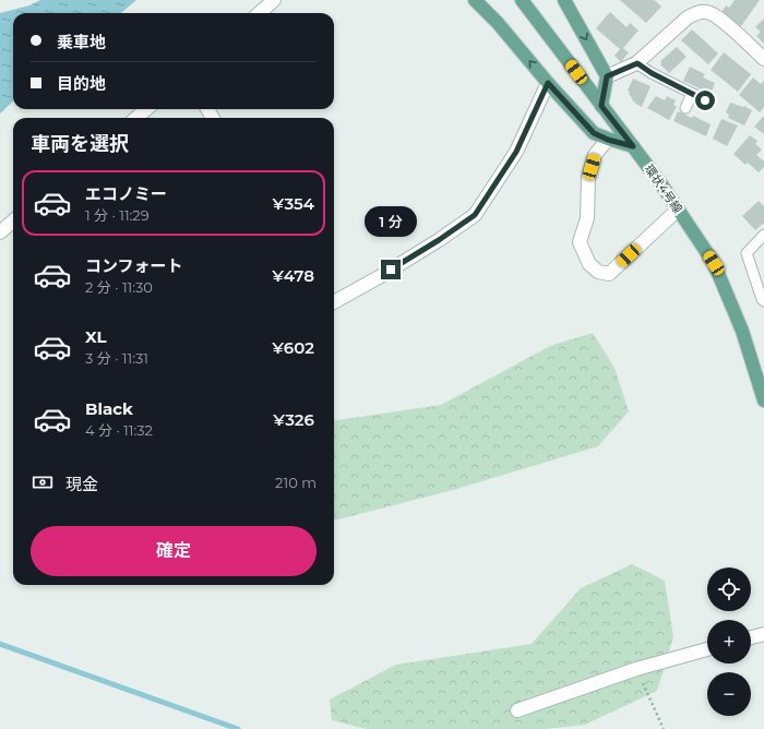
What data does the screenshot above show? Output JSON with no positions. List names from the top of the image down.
{
  "streets": {
    "main road": ["環状4号線"]
  },
  "page": {
    "banner": ["乗車地", "目的地"],
    "heading": "車両を選択",
    "list": [
      {
        "name": "エコノミー",
        "note": "1 分 · 11:29",
        "value": "¥354"
      },
      {
        "name": "コンフォート",
        "note": "2 分 · 11:30",
        "value": "¥478"
      },
      {
        "name": "XL",
        "note": "3 分 · 11:31",
        "value": "¥602"
      },
      {
        "name": "Black",
        "note": "4 分 · 11:32",
        "value": "¥326"
      }
    ],
    "bubble": "1 分",
    "pay": ["現金", "210 m"],
    "buttons": "確定",
    "map_buttons": ["+", "−"]
  }
}
